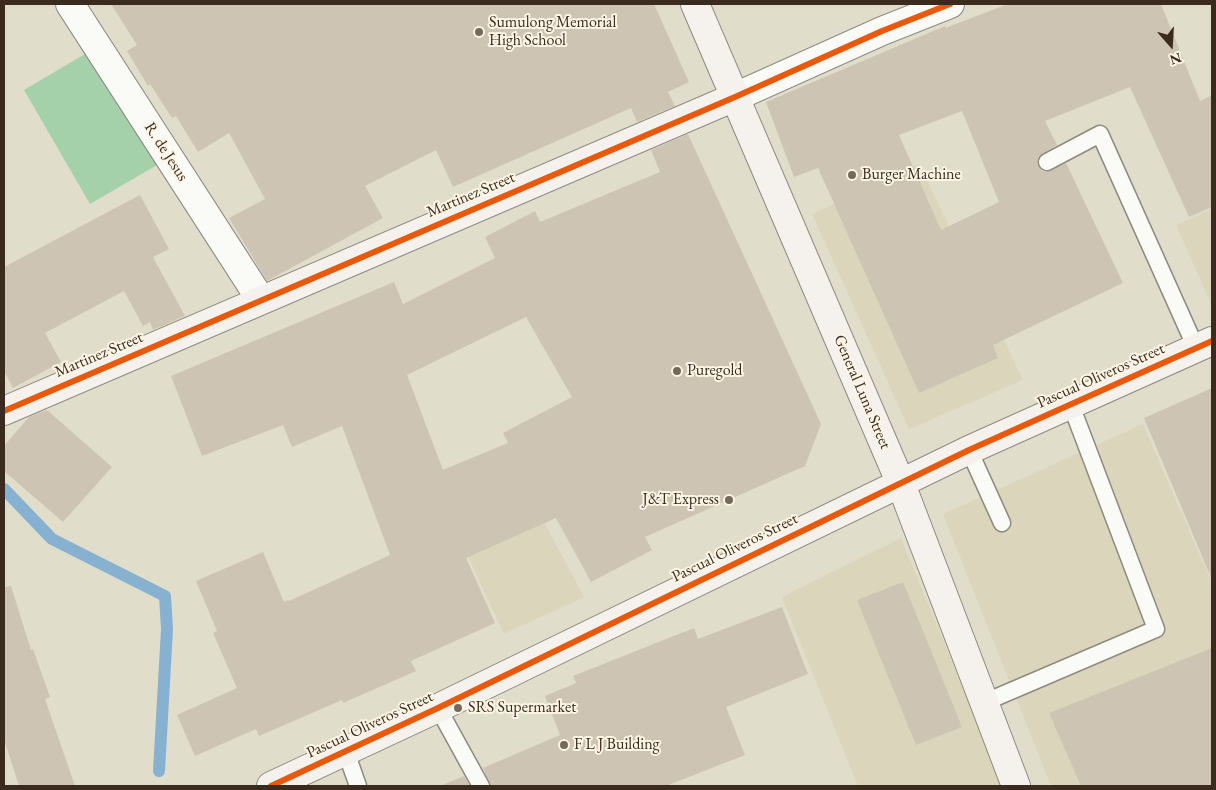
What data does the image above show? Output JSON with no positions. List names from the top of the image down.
{
  "streets": {
    "street": [
      "R. de Jesus",
      "Martinez Street",
      "Pascual Oliveros Street",
      "General Luna Street"
    ]
  },
  "crossings": [
    ["R. de Jesus", "Martinez Street"],
    ["Martinez Street", "General Luna Street"],
    ["Pascual Oliveros Street", "General Luna Street"]
  ],
  "places": [
    "Sumulong Memorial High School",
    "Burger Machine",
    "Puregold",
    "J&T Express",
    "SRS Supermarket",
    "F L J Building"
  ],
  "north": "bottom"
}
